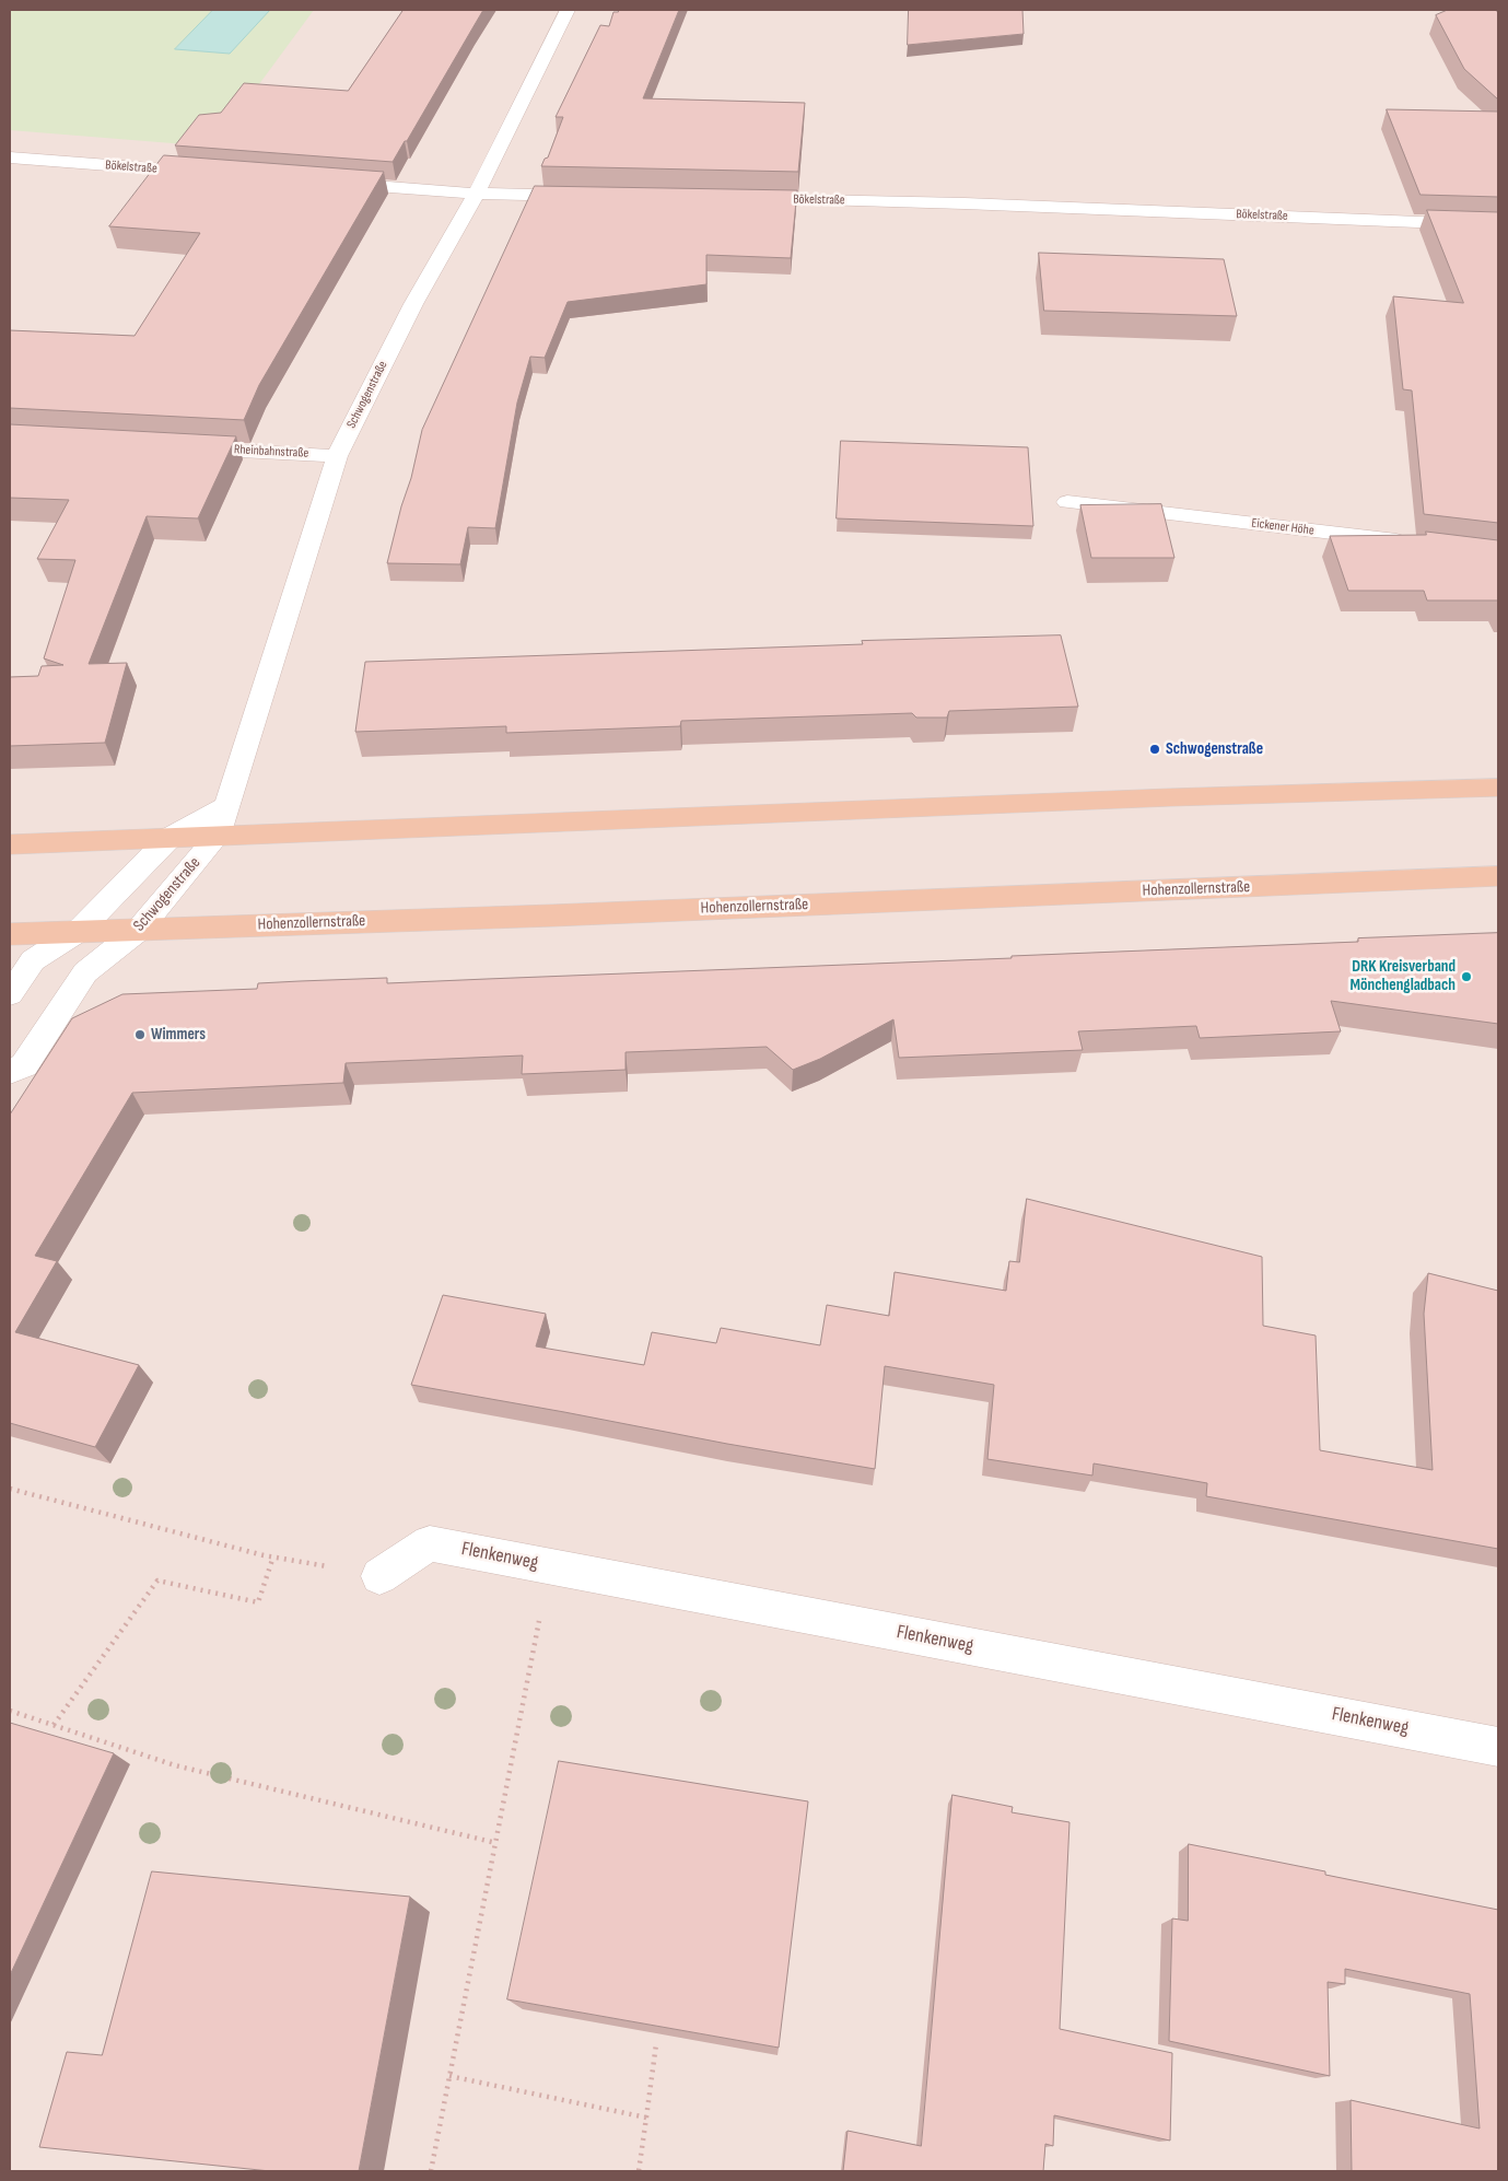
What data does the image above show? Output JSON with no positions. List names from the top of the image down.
{
  "streets": {
    "main road": ["Hohenzollernstraße"],
    "street": [
      "Bökelstraße",
      "Schwogenstraße",
      "Rheinbahnstraße",
      "Eickener Höhe",
      "Flenkenweg"
    ]
  },
  "crossings": [
    ["Schwogenstraße", "Rheinbahnstraße"],
    ["Schwogenstraße", "Hohenzollernstraße"]
  ],
  "places": ["Schwogenstraße", "DRK Kreisverband Mönchengladbach", "Wimmers"]
}
